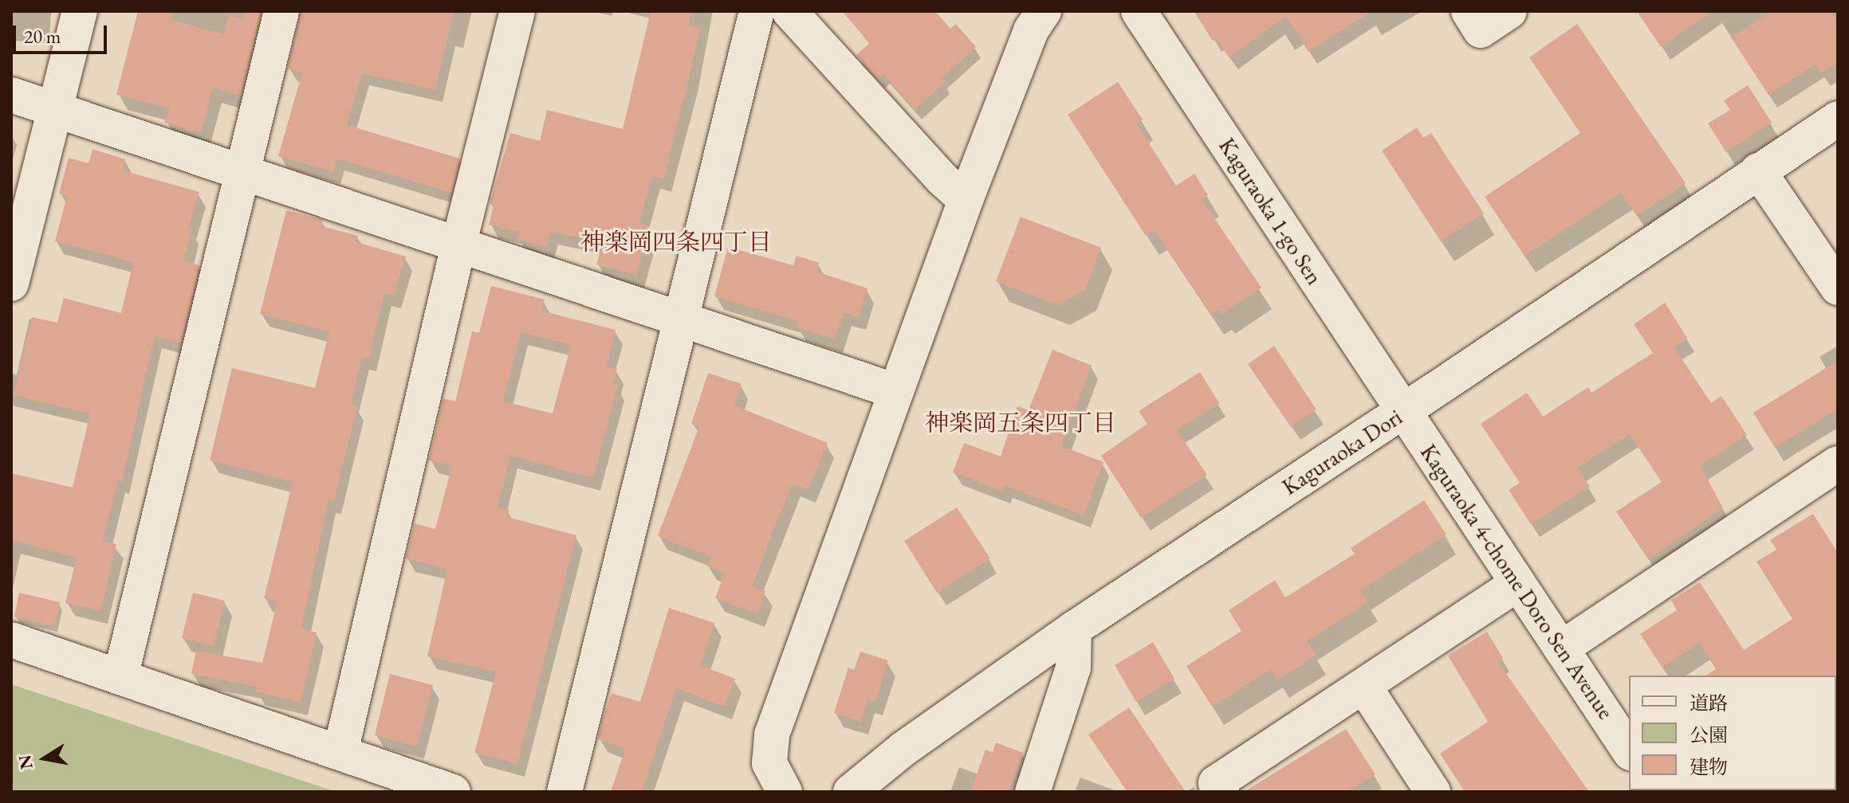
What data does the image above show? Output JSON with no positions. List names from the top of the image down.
{
  "streets": {
    "street": ["Kaguraoka 1-go Sen", "Kaguraoka Dori", "Kaguraoka 4-chome Doro Sen Avenue"]
  },
  "crossings": [
    ["Kaguraoka 1-go Sen", "Kaguraoka Dori"],
    ["Kaguraoka 1-go Sen", "Kaguraoka 4-chome Doro Sen Avenue"],
    ["Kaguraoka Dori", "Kaguraoka 4-chome Doro Sen Avenue"]
  ],
  "districts": ["神楽岡四条四丁目", "神楽岡五条四丁目"],
  "legend": ["道路", "公園", "建物"],
  "scale_bar": "20 m",
  "north": "left"
}
